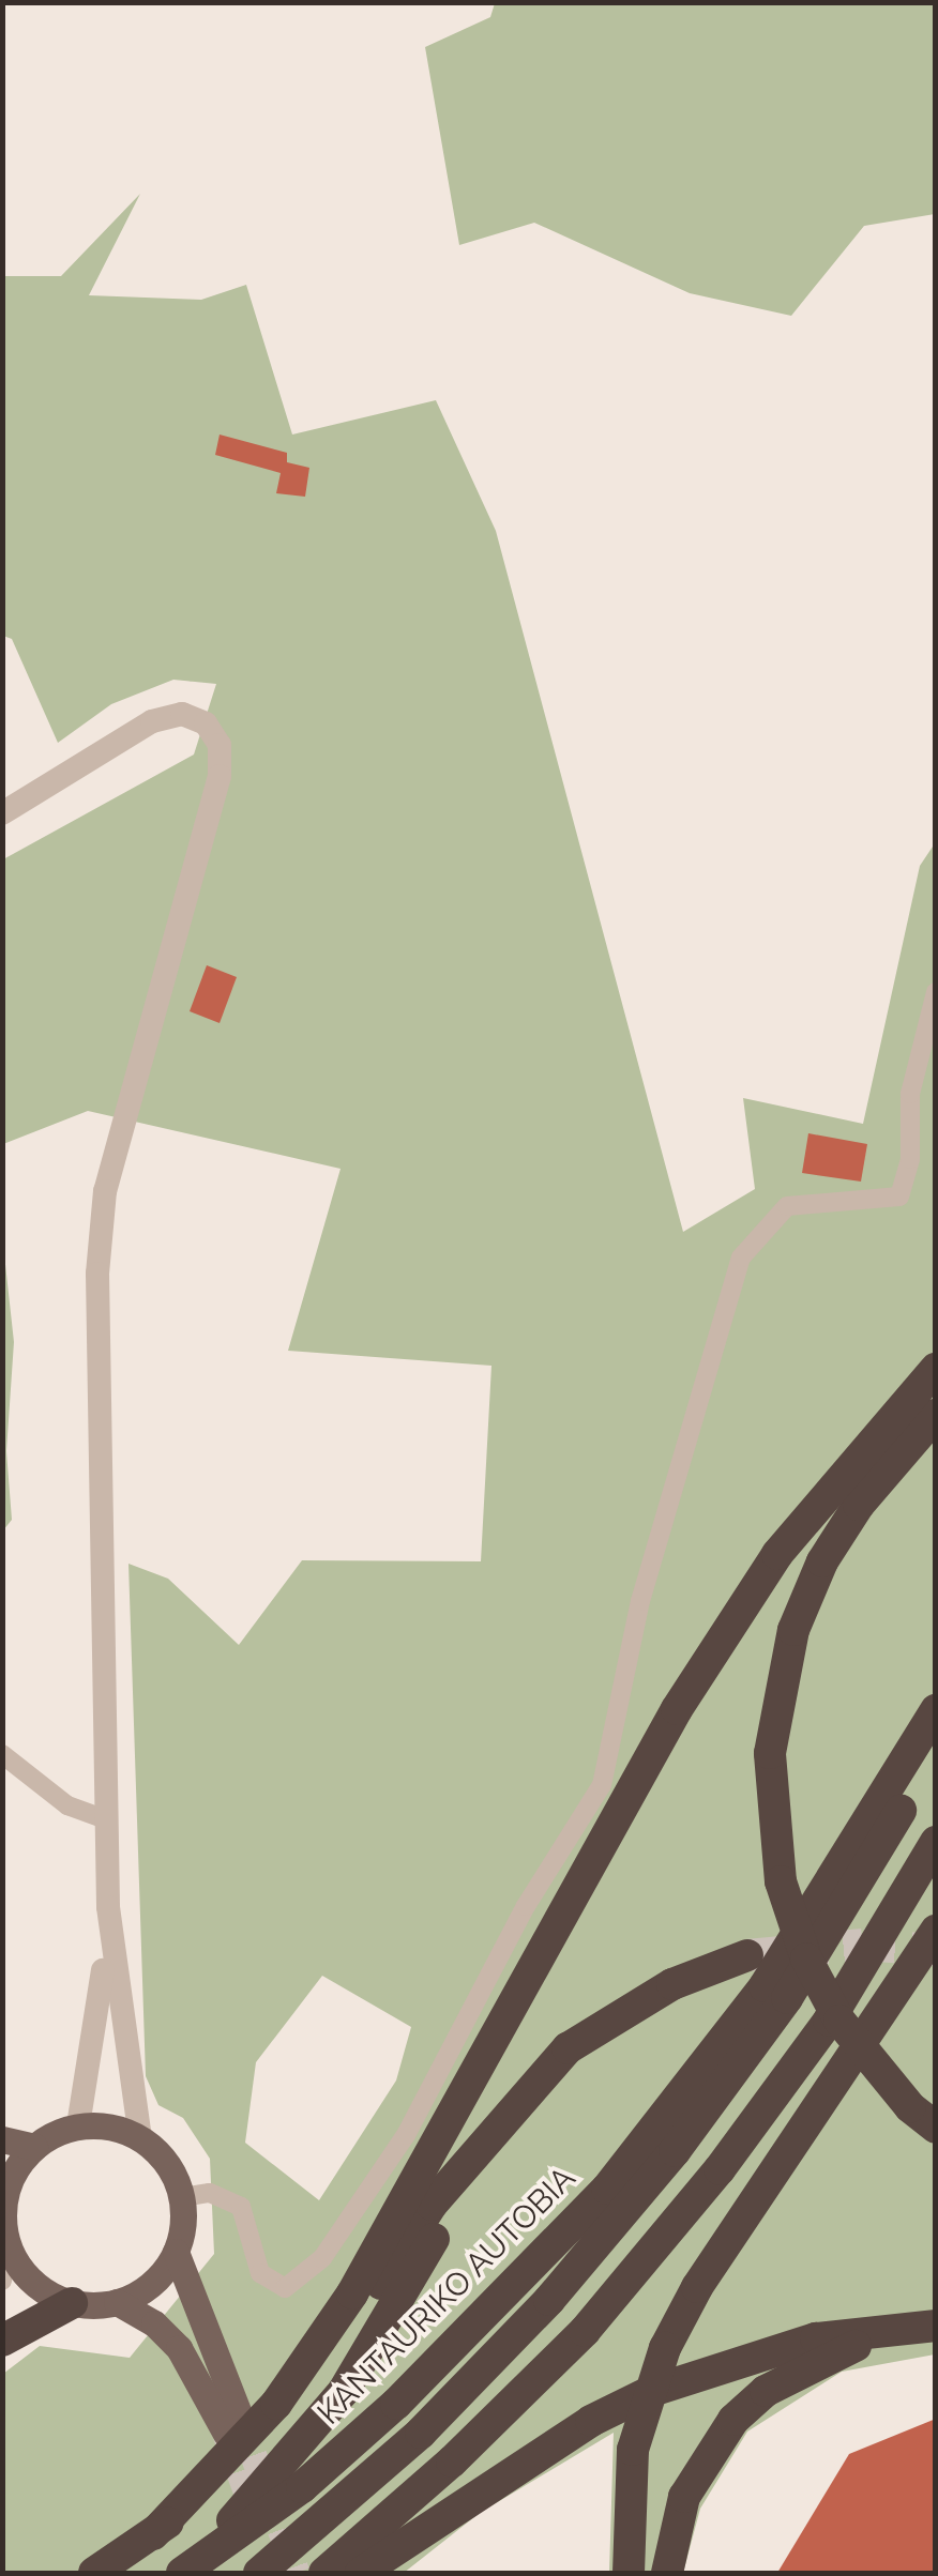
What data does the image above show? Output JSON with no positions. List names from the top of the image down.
{
  "streets": {
    "highway": ["KANTAURIKO AUTOBIA"]
  }
}
